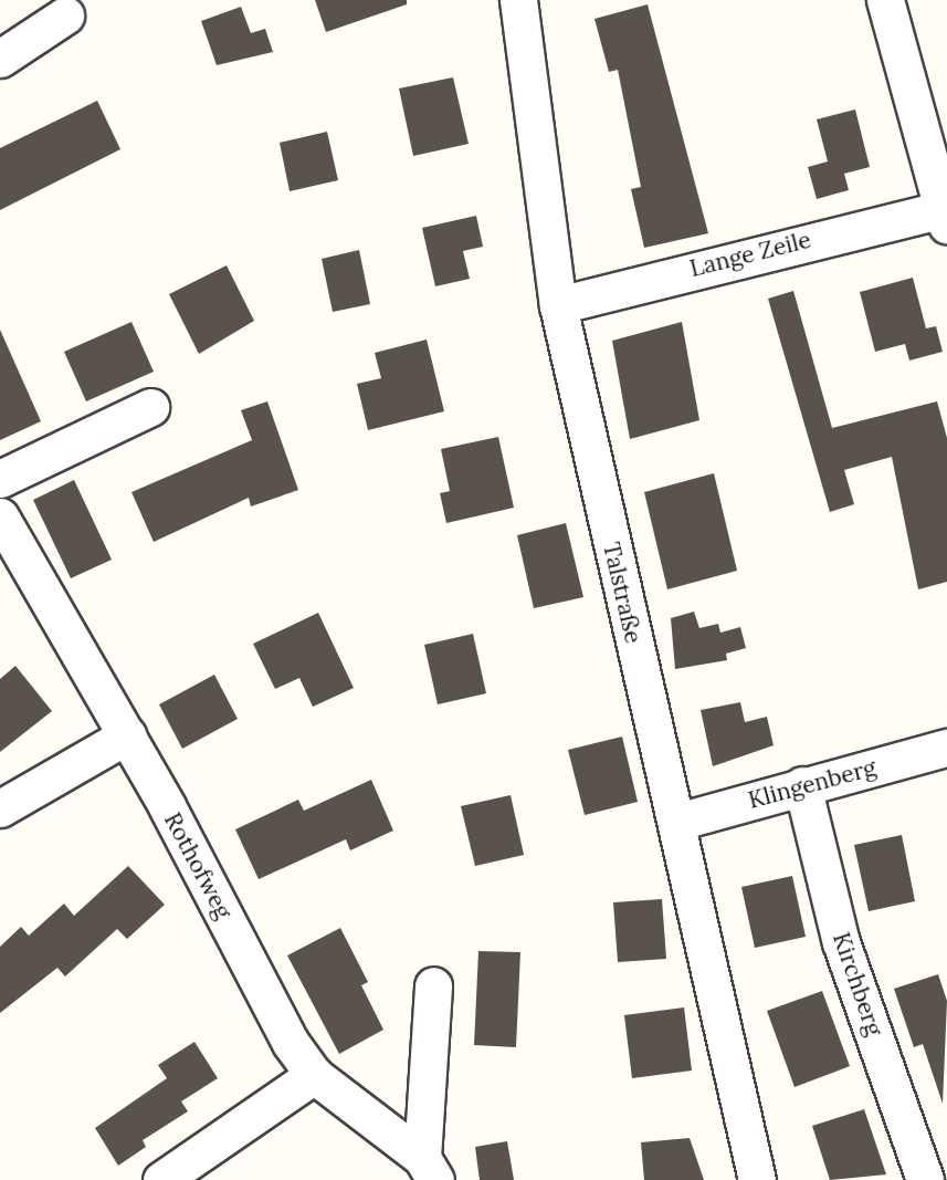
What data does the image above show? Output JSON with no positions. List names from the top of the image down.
{
  "streets": {
    "street": [
      "Lange Zeile",
      "Talstraße",
      "Klingenberg",
      "Rothofweg",
      "Kirchberg"
    ]
  },
  "crossings": [
    ["Lange Zeile", "Talstraße"],
    ["Talstraße", "Klingenberg"],
    ["Klingenberg", "Kirchberg"]
  ]
}
